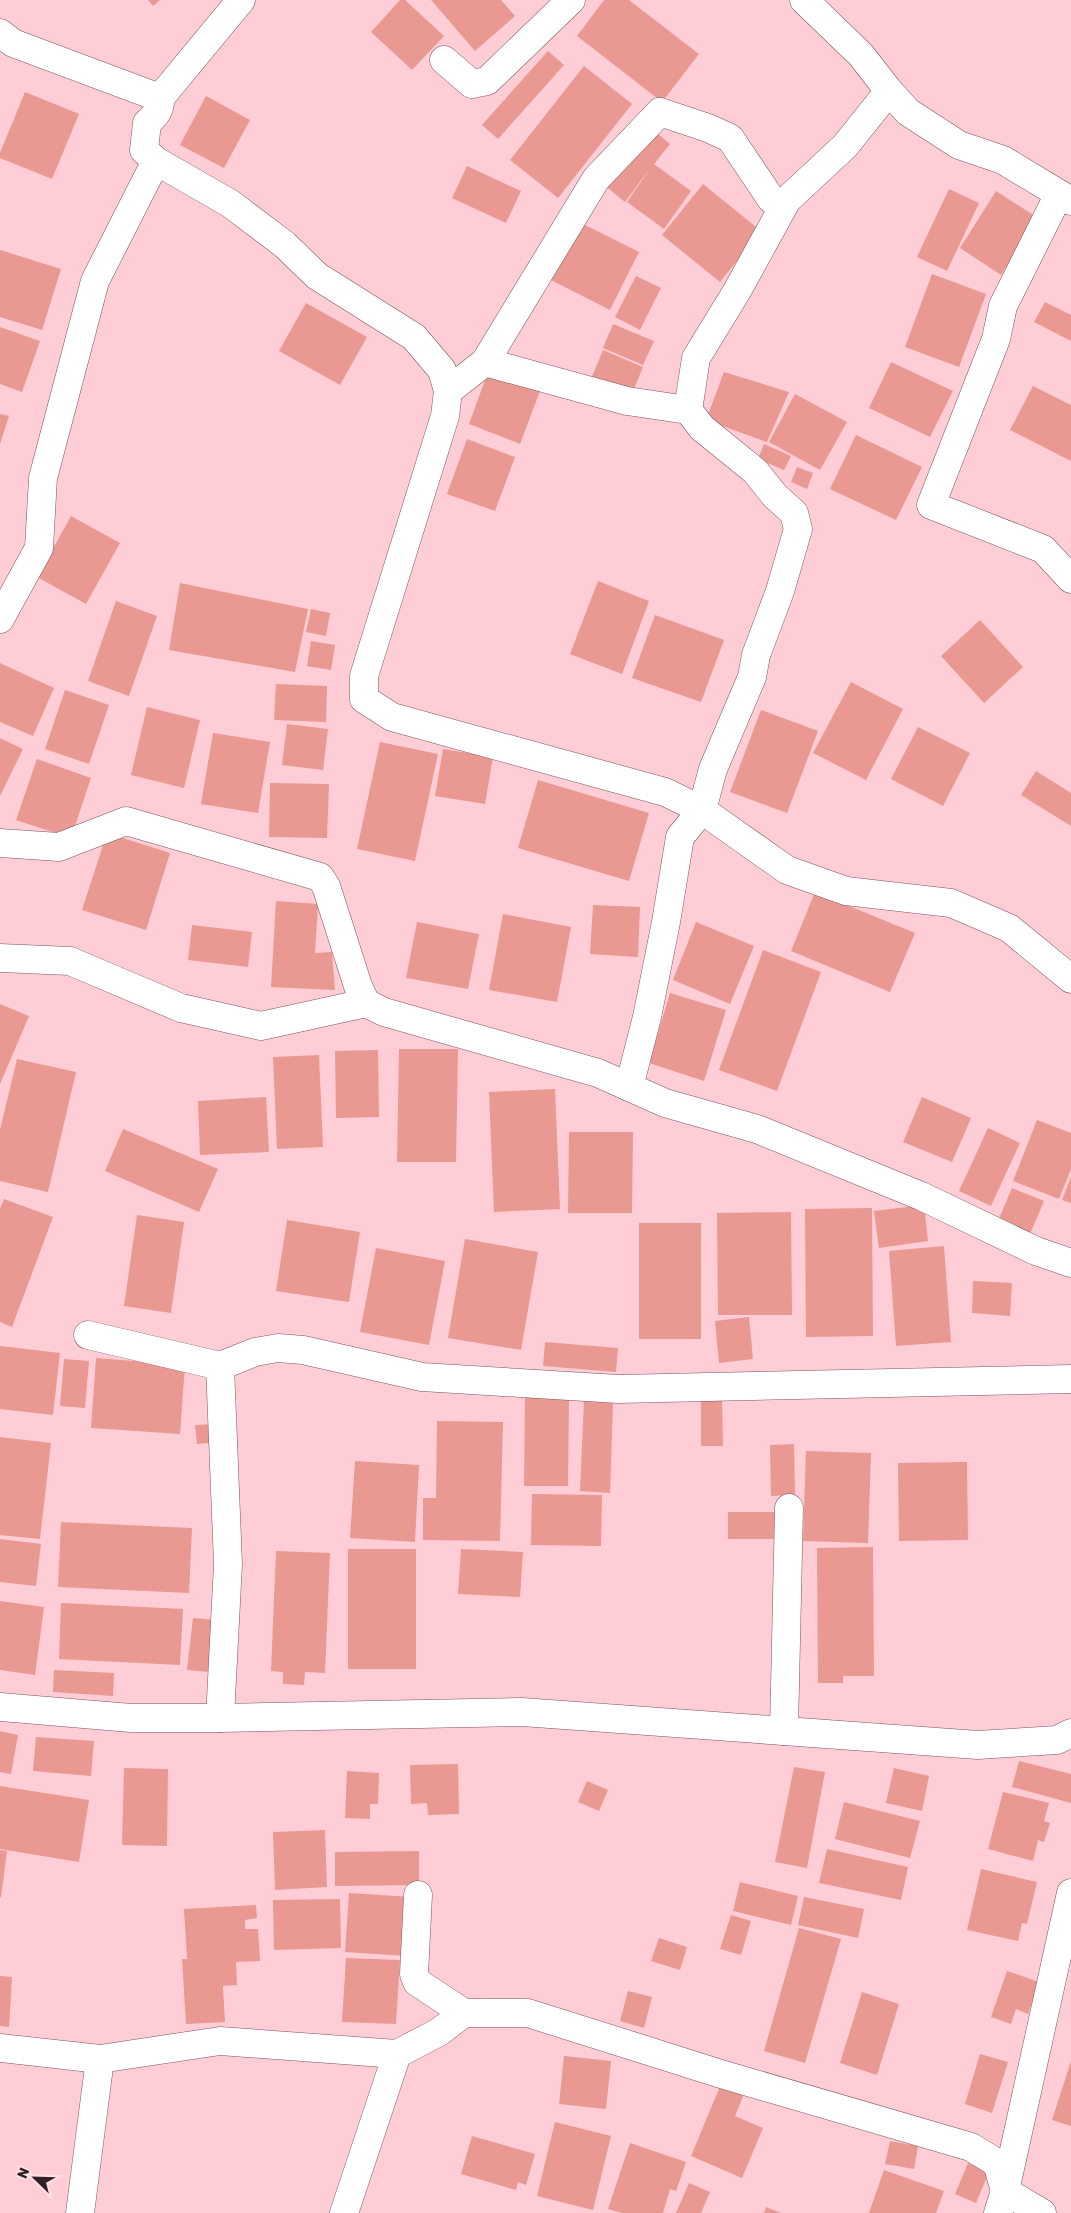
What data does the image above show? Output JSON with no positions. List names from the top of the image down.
{
  "north": "top left"
}
